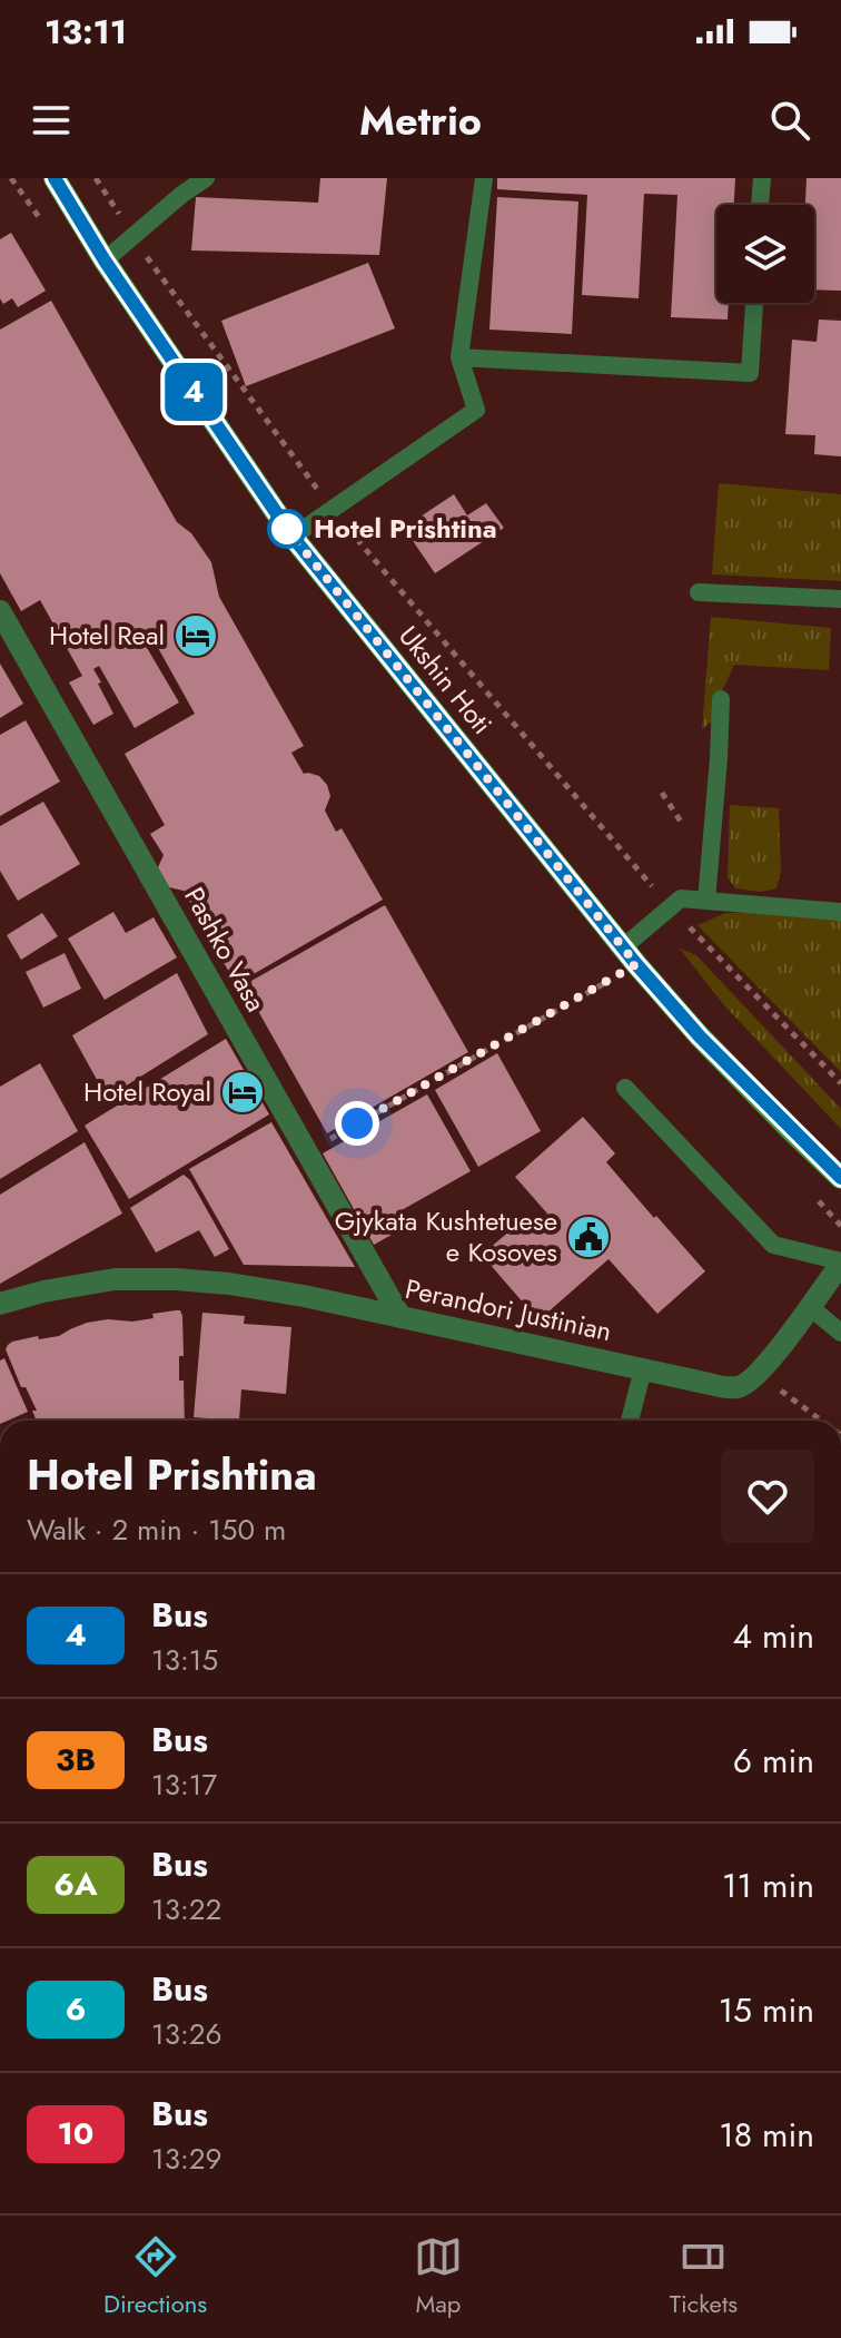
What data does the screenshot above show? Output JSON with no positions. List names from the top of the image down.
{
  "streets": {
    "main road": ["Ukshin Hoti"],
    "street": ["Pashko Vasa", "Perandori Justinian"]
  },
  "crossings": [
    ["Pashko Vasa", "Perandori Justinian"]
  ],
  "places": {
    "other": ["Hotel Prishtina"],
    "hotel": ["Hotel Real", "Hotel Royal"],
    "public building": ["Gjykata Kushtetuese e Kosoves"]
  },
  "lines": ["bus line 4"],
  "page": {
    "status": "13:11",
    "header": "Metrio",
    "on_map": "4",
    "heading": ["Hotel Prishtina", "Walk · 2 min · 150 m"],
    "list": [
      {
        "mark": "4",
        "name": "Bus",
        "note": "13:15",
        "value": "4 min"
      },
      {
        "mark": "3B",
        "name": "Bus",
        "note": "13:17",
        "value": "6 min"
      },
      {
        "mark": "6A",
        "name": "Bus",
        "note": "13:22",
        "value": "11 min"
      },
      {
        "mark": "6",
        "name": "Bus",
        "note": "13:26",
        "value": "15 min"
      },
      {
        "mark": "10",
        "name": "Bus",
        "note": "13:29",
        "value": "18 min"
      }
    ],
    "tabs": ["Directions", "Map", "Tickets"]
  }
}
